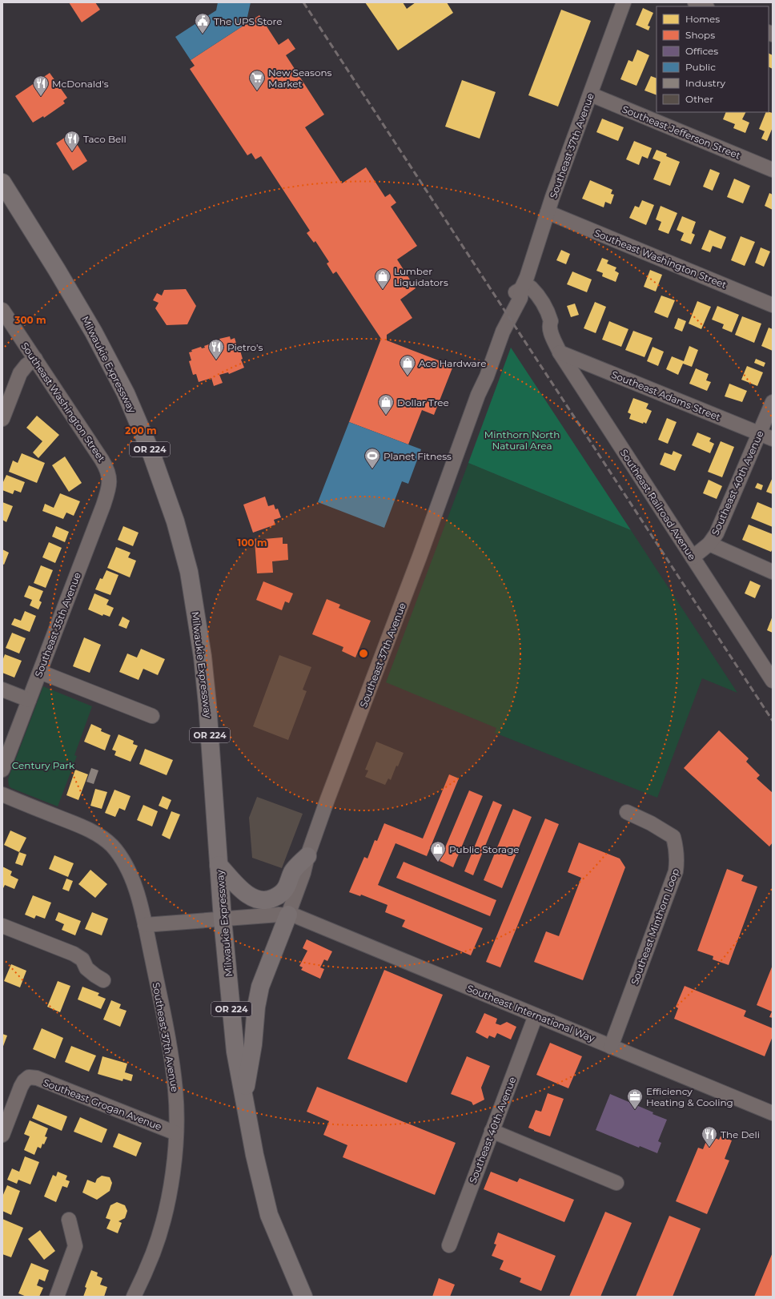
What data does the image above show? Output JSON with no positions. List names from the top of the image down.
{
  "streets": {
    "highway": ["Milwaukie Expressway", "OR 224"],
    "street": [
      "Southeast Jefferson Street",
      "Southeast 37th Avenue",
      "Southeast Washington Street",
      "Southeast Adams Street",
      "Southeast 40th Avenue",
      "Southeast Railroad Avenue",
      "Southeast 35th Avenue",
      "Southeast Minthorn Loop",
      "Southeast International Way",
      "Southeast Grogan Avenue"
    ]
  },
  "crossings": [
    ["Southeast Jefferson Street", "Southeast 37th Avenue"],
    ["Southeast 37th Avenue", "Southeast Washington Street"],
    ["Southeast 37th Avenue", "Southeast Railroad Avenue"],
    ["Southeast 37th Avenue", "Southeast International Way"],
    ["Southeast 37th Avenue", "Southeast Grogan Avenue"],
    ["Southeast Washington Street", "Southeast 35th Avenue"],
    ["Southeast Adams Street", "Southeast 40th Avenue"],
    ["Southeast Adams Street", "Southeast Railroad Avenue"],
    ["Southeast 40th Avenue", "Southeast Railroad Avenue"],
    ["Southeast 40th Avenue", "Southeast International Way"],
    ["Southeast Minthorn Loop", "Southeast International Way"]
  ],
  "parks": ["Minthorn North Natural Area", "Century Park"],
  "places": {
    "public building": ["The UPS Store"],
    "supermarket": ["New Seasons Market"],
    "restaurant": [
      "McDonald's",
      "Taco Bell",
      "Pietro's",
      "The Deli"
    ],
    "shop": [
      "Lumber Liquidators",
      "Ace Hardware",
      "Dollar Tree",
      "Public Storage"
    ],
    "sports": ["Planet Fitness"],
    "office": ["Efficiency Heating & Cooling"]
  },
  "legend": [
    "Homes",
    "Shops",
    "Offices",
    "Public",
    "Industry",
    "Other"
  ],
  "rings": ["300 m", "200 m", "100 m"]
}
